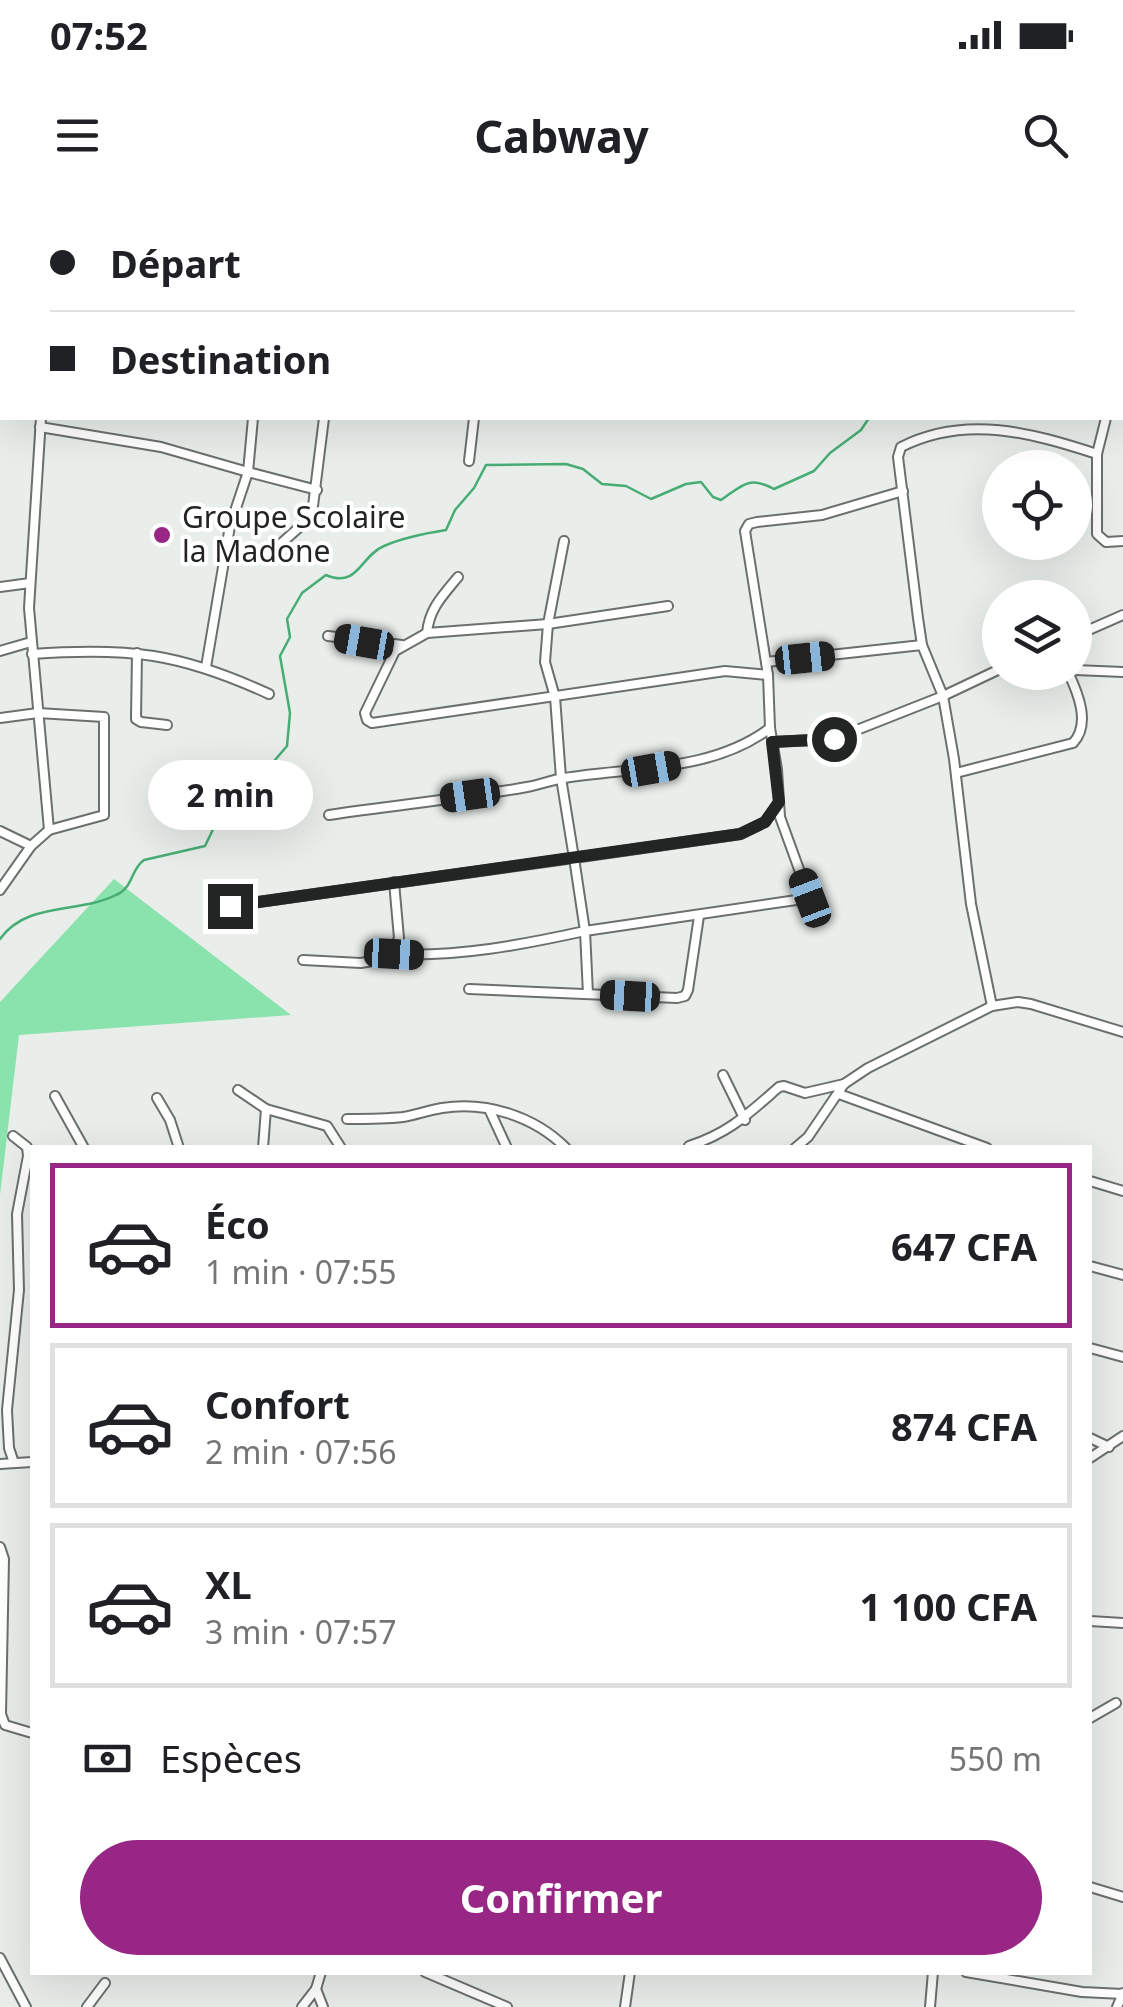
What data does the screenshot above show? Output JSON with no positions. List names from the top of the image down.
{
  "places": ["Groupe Scolaire la Madone"],
  "page": {
    "status": "07:52",
    "header": "Cabway",
    "banner": ["Départ", "Destination"],
    "bubble": "2 min",
    "list": [
      {
        "name": "Éco",
        "note": "1 min · 07:55",
        "value": "647 CFA"
      },
      {
        "name": "Confort",
        "note": "2 min · 07:56",
        "value": "874 CFA"
      },
      {
        "name": "XL",
        "note": "3 min · 07:57",
        "value": "1 100 CFA"
      }
    ],
    "pay": ["Espèces", "550 m"],
    "buttons": "Confirmer"
  }
}
